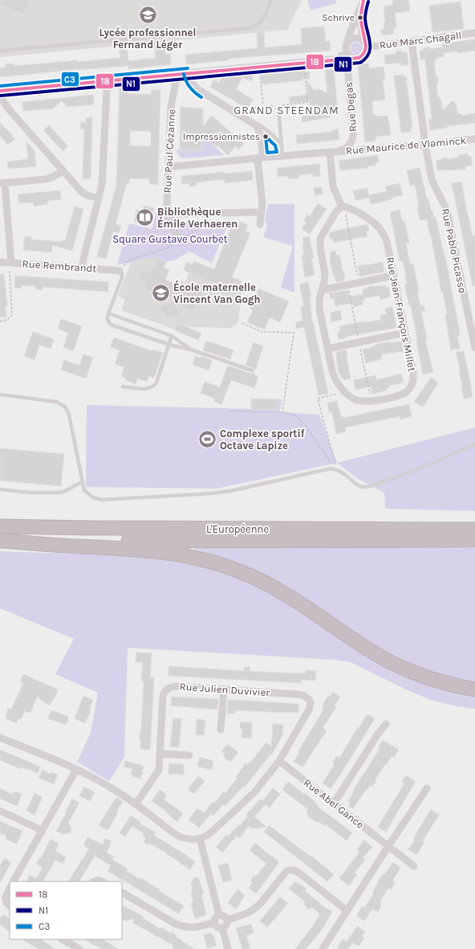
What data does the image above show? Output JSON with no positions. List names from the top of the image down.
{
  "streets": {
    "highway": ["L'Européenne"],
    "street": [
      "Rue Marc Chagall",
      "Rue Degas",
      "Rue Maurice de Vlaminck",
      "Rue Paul Cézanne",
      "Rue Pablo Picasso",
      "Rue Rembrandt",
      "Rue Jean-François Millet",
      "Rue Julien Duvivier",
      "Rue Abel Gance"
    ]
  },
  "crossings": [
    ["Rue Marc Chagall", "Rue Pablo Picasso"],
    ["Rue Degas", "Rue Maurice de Vlaminck"],
    ["Rue Maurice de Vlaminck", "Rue Paul Cézanne"],
    ["Rue Maurice de Vlaminck", "Rue Pablo Picasso"],
    ["Rue Julien Duvivier", "Rue Abel Gance"]
  ],
  "districts": ["GRAND STEENDAM"],
  "parks": ["Square Gustave Courbet"],
  "places": {
    "school or university": ["Lycée professionnel Fernand Léger", "École maternelle Vincent Van Gogh"],
    "other": ["Schrive", "Impressionnistes"],
    "library": ["Bibliothèque Émile Verhaeren"],
    "sports": ["Complexe sportif Octave Lapize"]
  },
  "lines": ["transit line 18", "transit line N1", "transit line C3"],
  "legend": ["18", "N1", "C3"]
}
